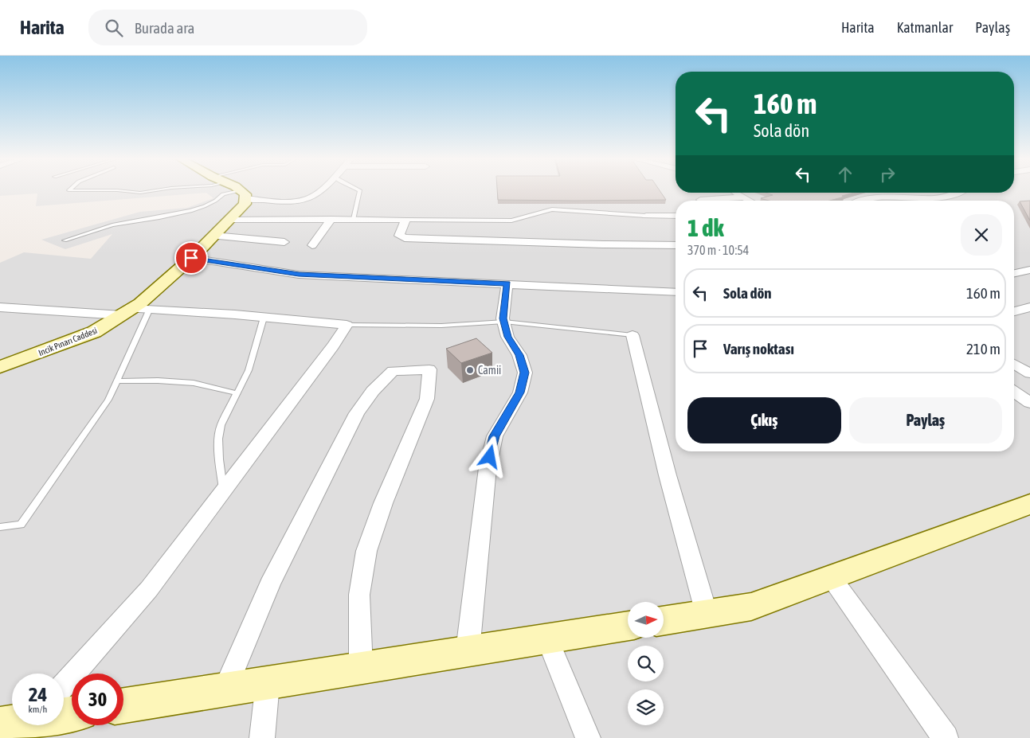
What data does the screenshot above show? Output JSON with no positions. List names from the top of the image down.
{
  "streets": {
    "main road": ["Incik Pınarı Caddesi"]
  },
  "places": ["Camii"],
  "north": "right",
  "page": {
    "header": "Harita",
    "search": "Burada ara",
    "nav": ["Harita", "Katmanlar", "Paylaş"],
    "turn": ["160 m", "Sola dön"],
    "heading": ["1 dk", "370 m · 10:54"],
    "list": [
      {
        "name": "Sola dön",
        "value": "160 m"
      },
      {
        "name": "Varış noktası",
        "value": "210 m"
      }
    ],
    "buttons": ["Çıkış", "Paylaş"],
    "speed": "24 km/h",
    "limit": "30"
  }
}
